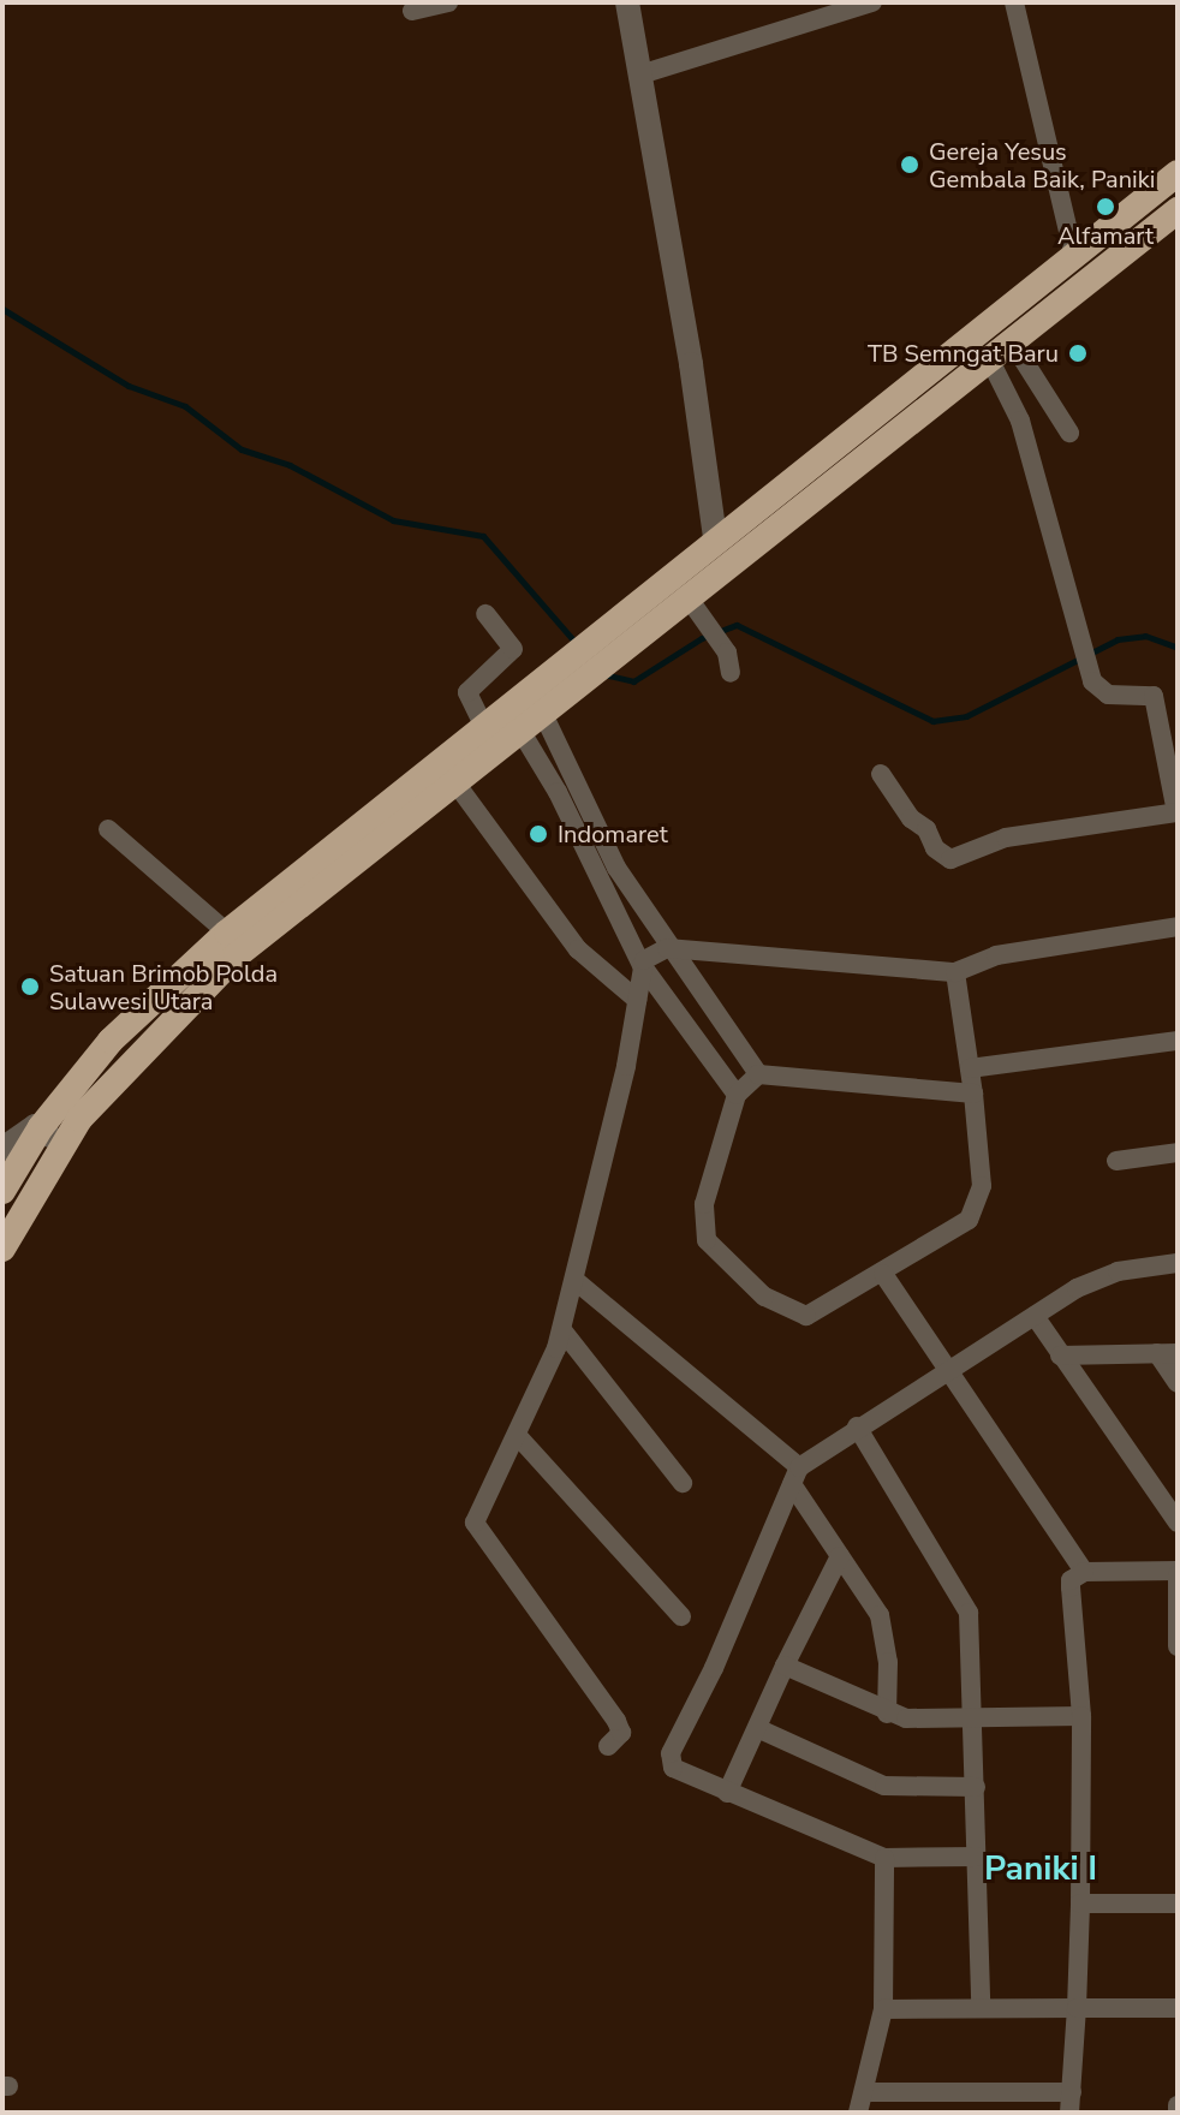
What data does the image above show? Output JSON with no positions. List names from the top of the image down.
{
  "districts": ["Paniki I"],
  "places": [
    "Gereja Yesus Gembala Baik, Paniki",
    "Alfamart",
    "TB Semngat Baru",
    "Indomaret",
    "Satuan Brimob Polda Sulawesi Utara"
  ]
}
